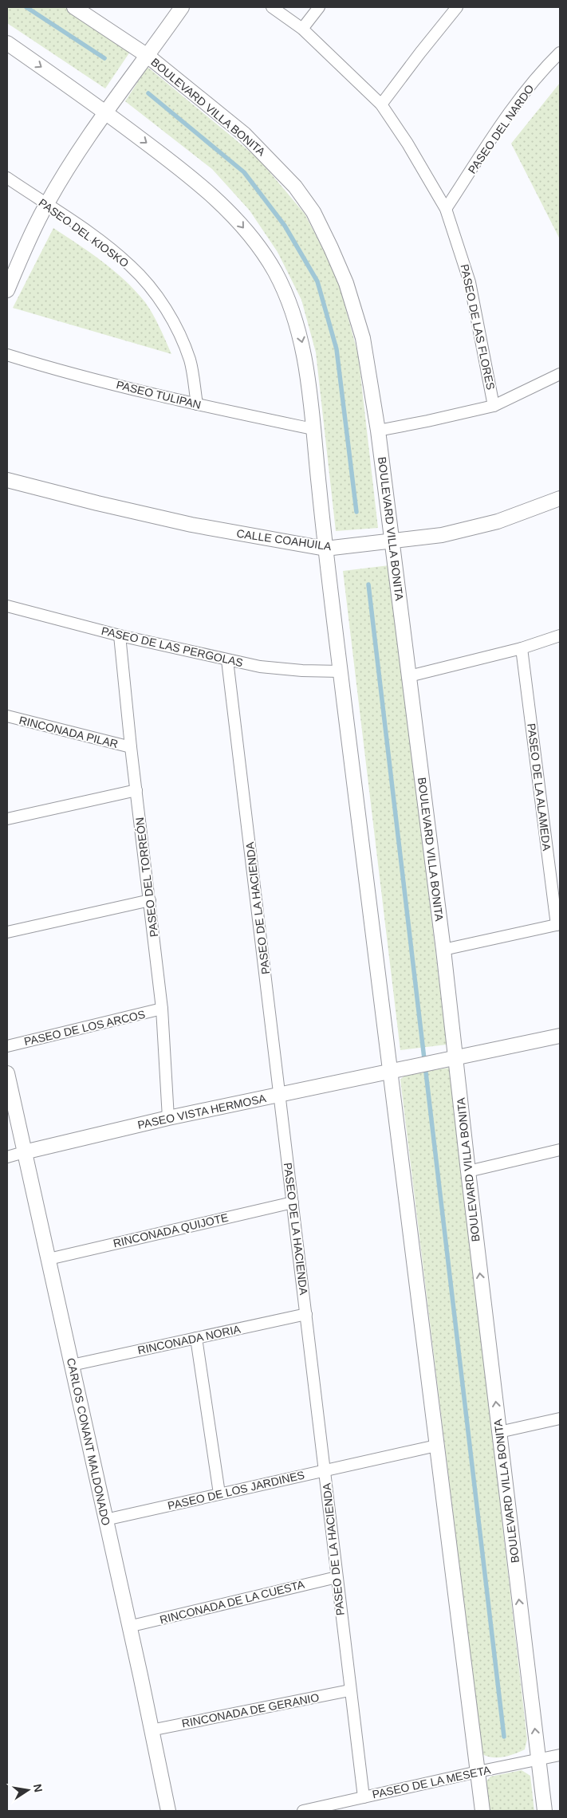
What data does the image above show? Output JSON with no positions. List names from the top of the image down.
{
  "streets": {
    "street": [
      "BOULEVARD VILLA BONITA",
      "PASEO DEL NARDO",
      "PASEO DEL KIOSKO",
      "PASEO DE LAS FLORES",
      "PASEO TULIPAN",
      "CALLE COAHUILA",
      "PASEO DE LAS PERGOLAS",
      "RINCONADA PILAR",
      "PASEO DE LA ALAMEDA",
      "PASEO DEL TORREÓN",
      "PASEO DE LA HACIENDA",
      "PASEO DE LOS ARCOS",
      "PASEO VISTA HERMOSA",
      "RINCONADA QUIJOTE",
      "RINCONADA NORIA",
      "CARLOS CONANT MALDONADO",
      "PASEO DE LOS JARDINES",
      "RINCONADA DE LA CUESTA",
      "RINCONADA DE GERANIO",
      "PASEO DE LA MESETA"
    ]
  },
  "crossings": [
    ["BOULEVARD VILLA BONITA", "CALLE COAHUILA"],
    ["BOULEVARD VILLA BONITA", "PASEO VISTA HERMOSA"],
    ["BOULEVARD VILLA BONITA", "PASEO DE LA MESETA"],
    ["PASEO DEL NARDO", "PASEO DE LAS FLORES"],
    ["PASEO DEL KIOSKO", "PASEO TULIPAN"],
    ["PASEO DE LAS PERGOLAS", "PASEO DEL TORREÓN"],
    ["PASEO DE LAS PERGOLAS", "PASEO DE LA HACIENDA"],
    ["RINCONADA PILAR", "PASEO DEL TORREÓN"],
    ["PASEO DEL TORREÓN", "PASEO DE LOS ARCOS"],
    ["PASEO DEL TORREÓN", "PASEO VISTA HERMOSA"],
    ["PASEO DE LA HACIENDA", "PASEO VISTA HERMOSA"],
    ["PASEO DE LA HACIENDA", "RINCONADA QUIJOTE"],
    ["PASEO DE LA HACIENDA", "RINCONADA NORIA"],
    ["PASEO DE LA HACIENDA", "PASEO DE LOS JARDINES"],
    ["PASEO DE LA HACIENDA", "RINCONADA DE LA CUESTA"],
    ["PASEO DE LA HACIENDA", "RINCONADA DE GERANIO"],
    ["PASEO DE LA HACIENDA", "PASEO DE LA MESETA"],
    ["PASEO VISTA HERMOSA", "CARLOS CONANT MALDONADO"],
    ["RINCONADA QUIJOTE", "CARLOS CONANT MALDONADO"],
    ["RINCONADA NORIA", "CARLOS CONANT MALDONADO"],
    ["CARLOS CONANT MALDONADO", "PASEO DE LOS JARDINES"],
    ["CARLOS CONANT MALDONADO", "RINCONADA DE LA CUESTA"],
    ["CARLOS CONANT MALDONADO", "RINCONADA DE GERANIO"]
  ],
  "north": "right"
}
